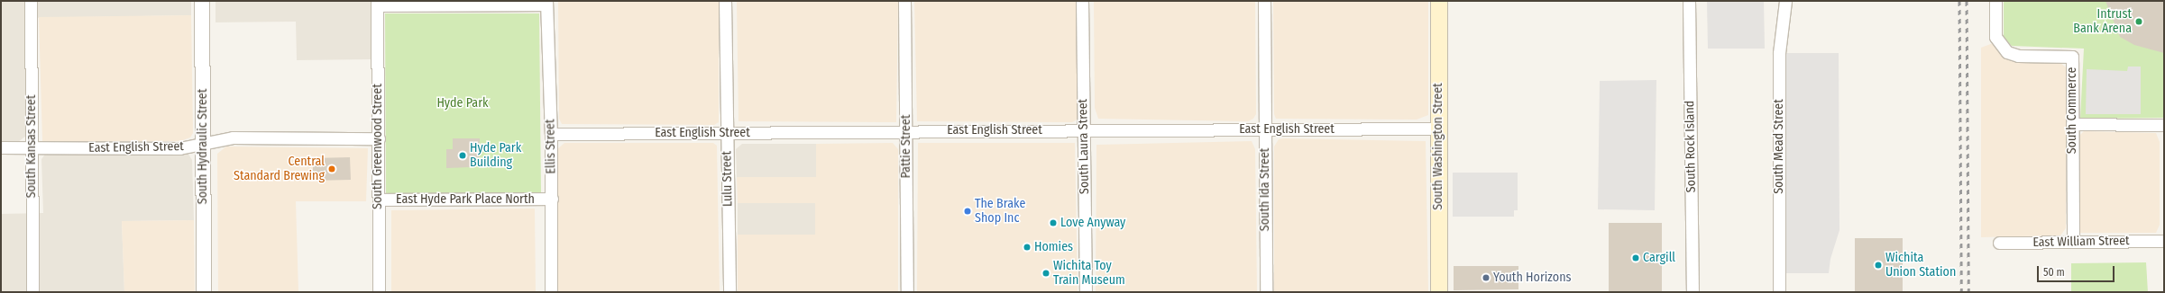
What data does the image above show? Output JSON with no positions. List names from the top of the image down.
{
  "streets": {
    "main road": ["South Washington Street"],
    "street": [
      "South Commerce",
      "East English Street",
      "South Kansas Street",
      "South Hydraulic Street",
      "South Greenwood Street",
      "Ellis Street",
      "Pattie Street",
      "South Laura Street",
      "South Rock Island",
      "South Mead Street",
      "Lulu Street",
      "South Ida Street",
      "East Hyde Park Place North",
      "East William Street"
    ]
  },
  "crossings": [
    ["South Commerce", "East William Street"],
    ["East English Street", "South Kansas Street"],
    ["East English Street", "South Hydraulic Street"],
    ["East English Street", "South Greenwood Street"],
    ["East English Street", "Ellis Street"],
    ["East English Street", "Pattie Street"],
    ["East English Street", "South Laura Street"],
    ["East English Street", "South Washington Street"],
    ["East English Street", "Lulu Street"],
    ["East English Street", "South Ida Street"],
    ["South Greenwood Street", "East Hyde Park Place North"],
    ["Ellis Street", "East Hyde Park Place North"]
  ],
  "parks": ["Hyde Park"],
  "places": [
    "Intrust Bank Arena",
    "Hyde Park Building",
    "Central Standard Brewing",
    "The Brake Shop Inc",
    "Love Anyway",
    "Homies",
    "Cargill",
    "Wichita Union Station",
    "Wichita Toy Train Museum",
    "Youth Horizons"
  ],
  "scale_bar": "50 m"
}
